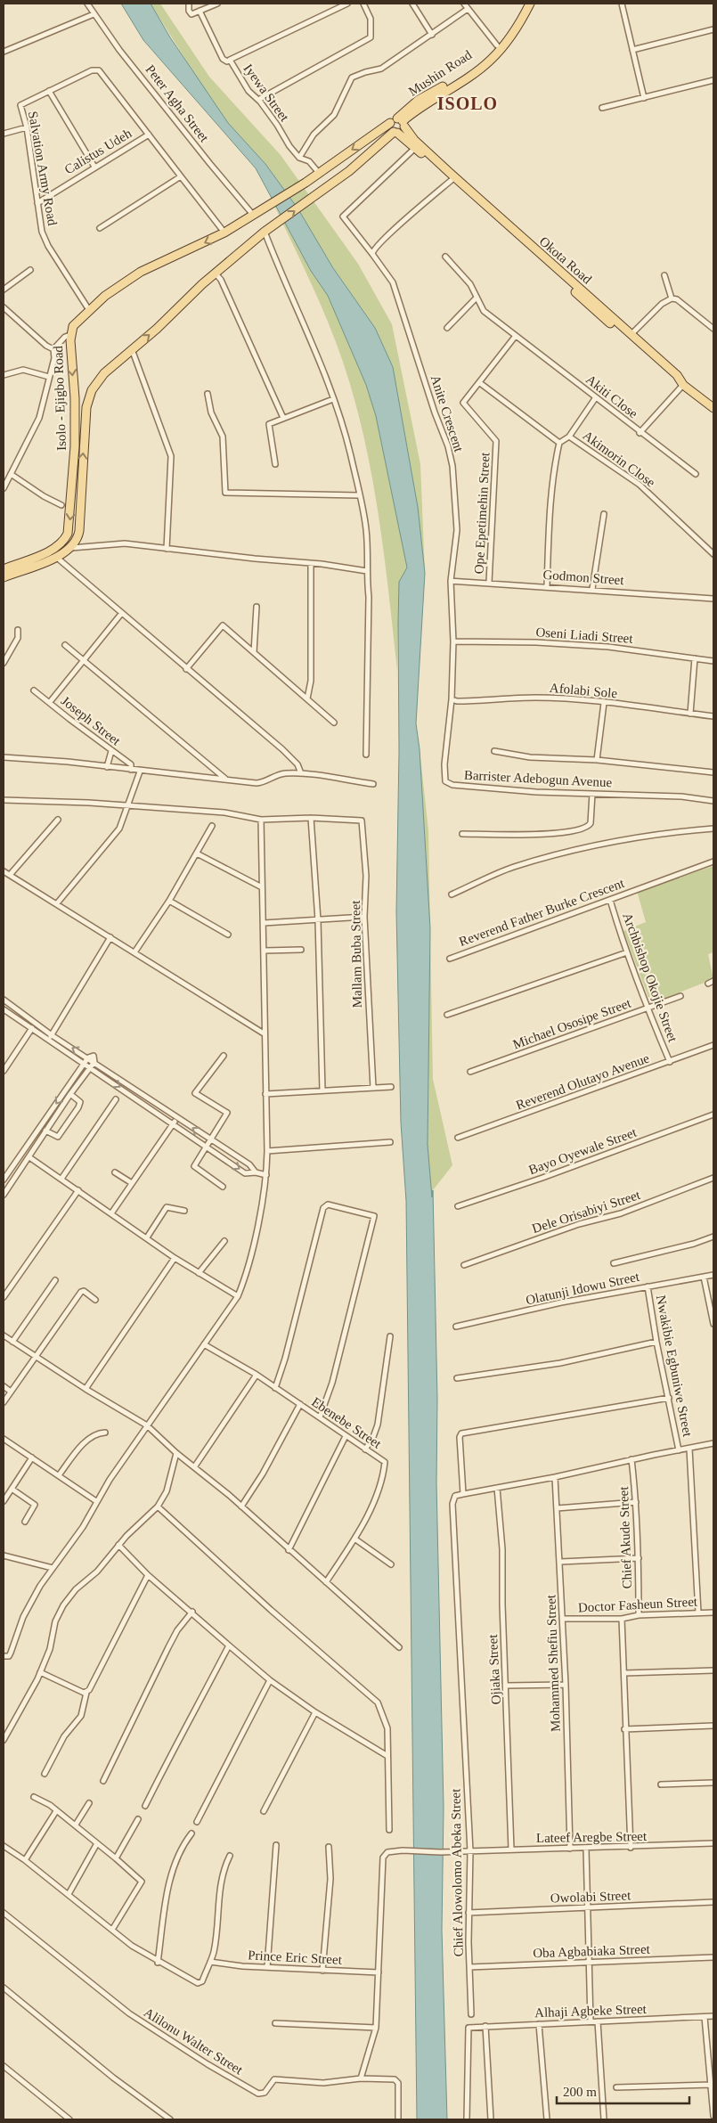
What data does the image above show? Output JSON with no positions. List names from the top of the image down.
{
  "streets": {
    "main road": ["Mushin Road", "Okota Road", "Isolo - Ejigbo Road"],
    "street": [
      "Iyewa Street",
      "Peter Agha Street",
      "Calistus Udeh",
      "Salvation Army Road",
      "Akiti Close",
      "Anite Crescent",
      "Akimorin Close",
      "Ope Epetimehin Street",
      "Godmon Street",
      "Oseni Liadi Street",
      "Afolabi Sole",
      "Joseph Street",
      "Barrister Adebogun Avenue",
      "Reverend Father Burke Crescent",
      "Mallam Buba Street",
      "Archbishop Okojie Street",
      "Michael Ososipe Street",
      "Reverend Olutayo Avenue",
      "Bayo Oyewale Street",
      "Dele Orisabiyi Street",
      "Olatunji Idowu Street",
      "Nwakibie Egbuniwe Street",
      "Ebenebe Street",
      "Chief Akude Street",
      "Doctor Fasheun Street",
      "Mohammed Shefiu Street",
      "Ojiaka Street",
      "Lateef Aregbe Street",
      "Chief Alowolomo Abeka Street",
      "Owolabi Street",
      "Oba Agbabiaka Street",
      "Prince Eric Street",
      "Alhaji Agbeke Street",
      "Alilonu Walter Street"
    ]
  },
  "crossings": [
    ["Mushin Road", "Okota Road"],
    ["Iyewa Street", "Isolo - Ejigbo Road"],
    ["Peter Agha Street", "Isolo - Ejigbo Road"],
    ["Calistus Udeh", "Salvation Army Road"],
    ["Salvation Army Road", "Isolo - Ejigbo Road"],
    ["Anite Crescent", "Godmon Street"],
    ["Anite Crescent", "Oseni Liadi Street"],
    ["Anite Crescent", "Afolabi Sole"],
    ["Anite Crescent", "Barrister Adebogun Avenue"],
    ["Ope Epetimehin Street", "Godmon Street"],
    ["Afolabi Sole", "Barrister Adebogun Avenue"],
    ["Reverend Father Burke Crescent", "Archbishop Okojie Street"],
    ["Archbishop Okojie Street", "Michael Ososipe Street"],
    ["Archbishop Okojie Street", "Reverend Olutayo Avenue"],
    ["Olatunji Idowu Street", "Nwakibie Egbuniwe Street"],
    ["Chief Akude Street", "Doctor Fasheun Street"],
    ["Doctor Fasheun Street", "Mohammed Shefiu Street"],
    ["Mohammed Shefiu Street", "Lateef Aregbe Street"],
    ["Ojiaka Street", "Lateef Aregbe Street"],
    ["Lateef Aregbe Street", "Chief Alowolomo Abeka Street"],
    ["Lateef Aregbe Street", "Prince Eric Street"],
    ["Chief Alowolomo Abeka Street", "Owolabi Street"],
    ["Chief Alowolomo Abeka Street", "Oba Agbabiaka Street"]
  ],
  "districts": ["ISOLO"],
  "scale_bar": "200 m"
}
